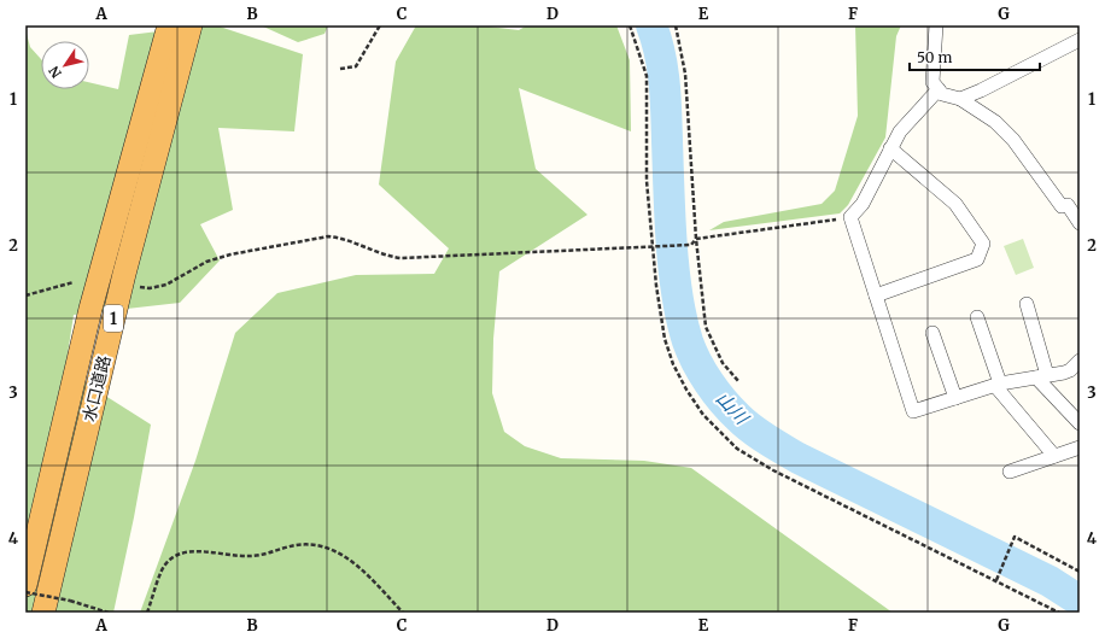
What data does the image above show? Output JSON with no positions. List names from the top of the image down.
{
  "streets": {
    "highway": ["1", "水口道路"]
  },
  "water": ["山川"],
  "scale_bar": "50 m",
  "north": "bottom left",
  "grid": {
    "columns": [
      "A",
      "B",
      "C",
      "D",
      "E",
      "F",
      "G"
    ],
    "rows": [
      "1",
      "2",
      "3",
      "4"
    ]
  }
}
